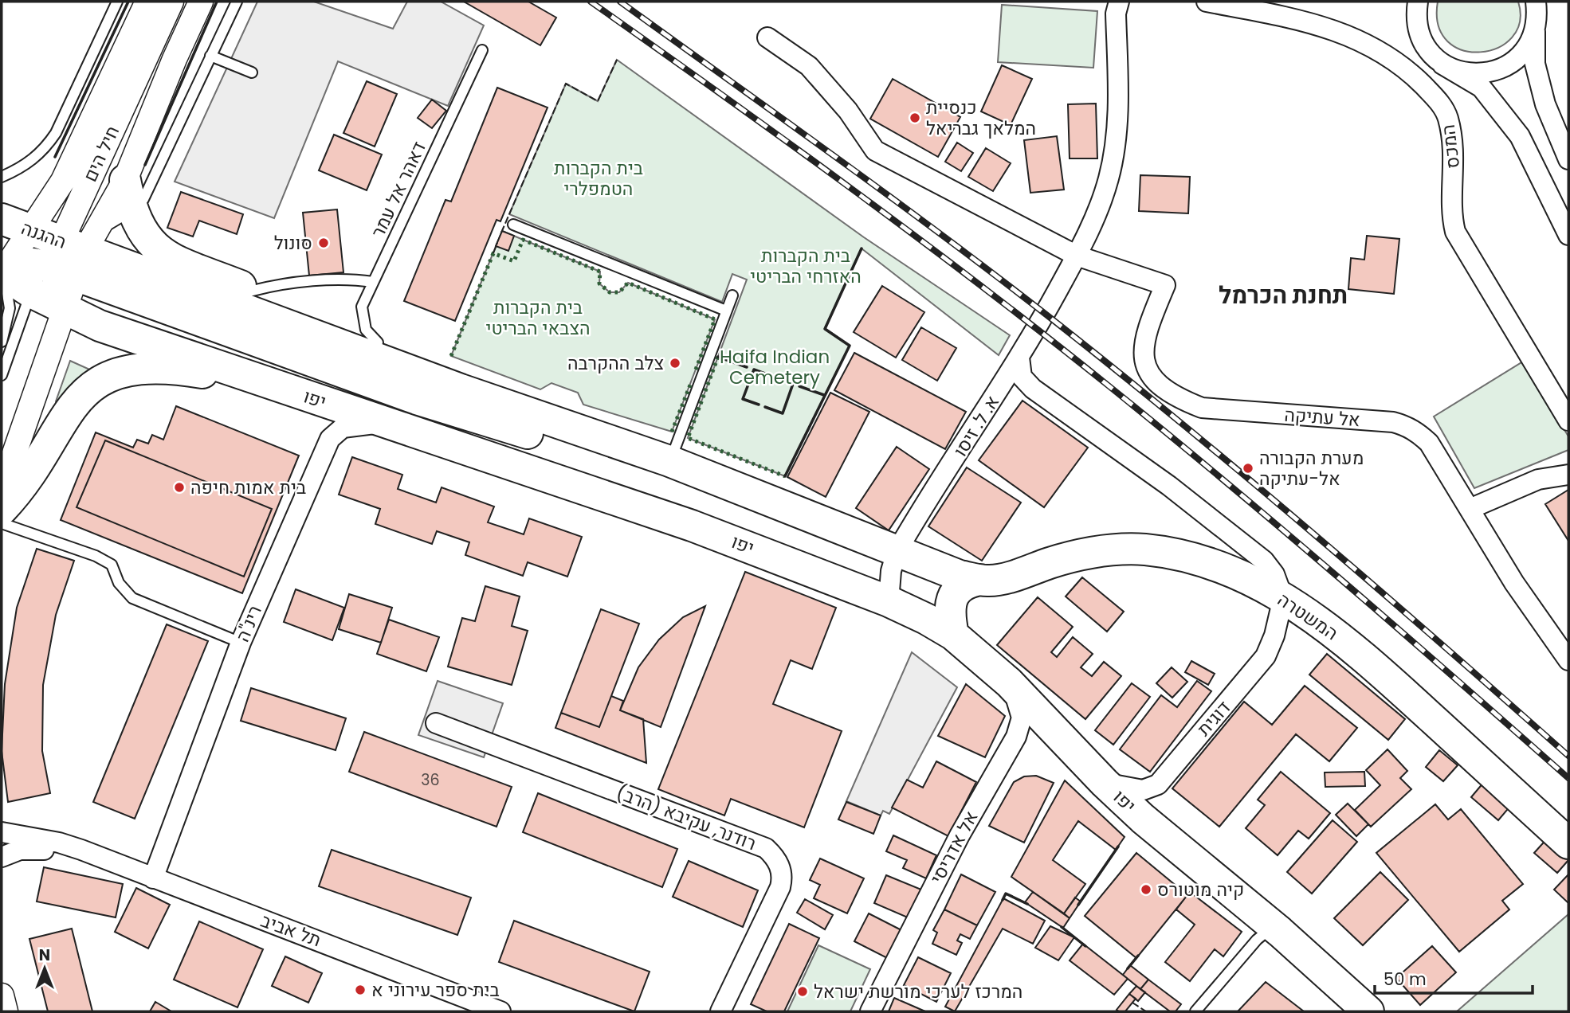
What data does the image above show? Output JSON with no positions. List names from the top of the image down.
{
  "streets": {
    "highway": ["יפו", "המשטרה"],
    "street": [
      "המכס",
      "חיל הים",
      "אל עתיקה",
      "א. ל. זיסו",
      "רינ\"ה",
      "דוגית",
      "רודנר, עקיבא (הרב)",
      "אל אדריסי",
      "תל אביב"
    ],
    "lane": ["דאהר אל עמר"]
  },
  "crossings": [
    ["חיל הים", "יפו"],
    ["יפו", "א. ל. זיסו"],
    ["יפו", "המשטרה"],
    ["יפו", "רינ\"ה"],
    ["יפו", "דוגית"],
    ["יפו", "אל אדריסי"],
    ["אל עתיקה", "א. ל. זיסו"],
    ["המשטרה", "דוגית"],
    ["רינ\"ה", "תל אביב"]
  ],
  "districts": ["תחנת הכרמל"],
  "parks": [
    "בית הקברות הטמפלרי",
    "בית הקברות האזרחי הבריטי",
    "בית הקברות הצבאי הבריטי",
    "Haifa Indian Cemetery"
  ],
  "places": [
    "כנסיית המלאך גבריאל",
    "סונול",
    "צלב ההקרבה",
    "מערת הקבורה אל-עתיקה",
    "בית אמות חיפה",
    "קיה מוטורס",
    "בית ספר עירוני א",
    "המרכז לערכי מורשת ישראל"
  ],
  "house_numbers": ["36"],
  "scale_bar": "50 m",
  "north": "top"
}
